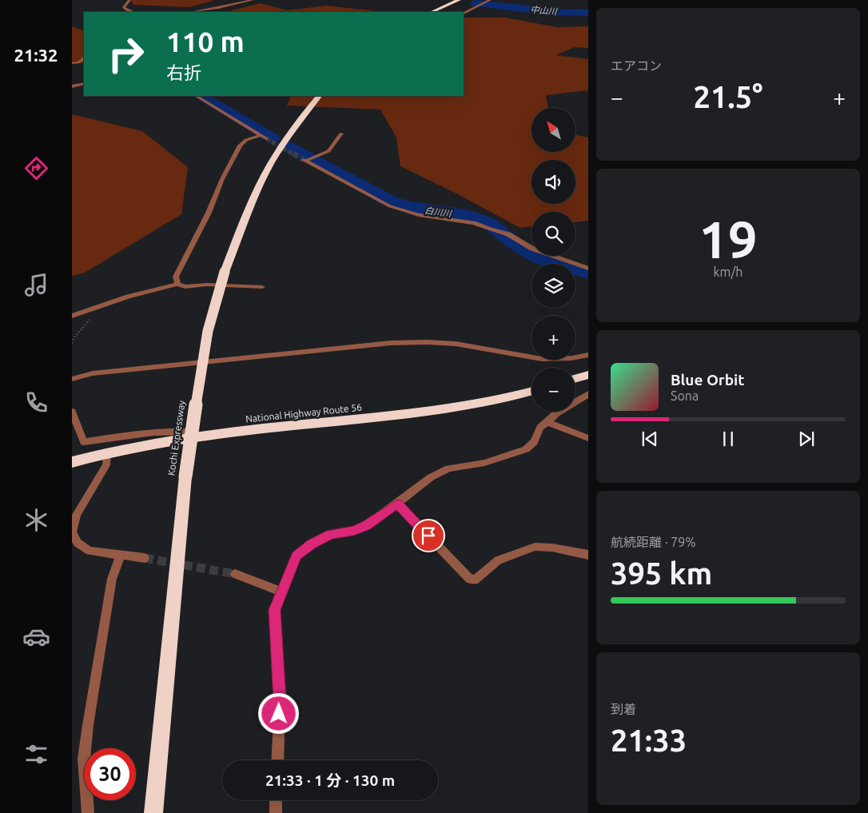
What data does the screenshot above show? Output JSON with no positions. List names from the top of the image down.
{
  "streets": {
    "highway": ["National Highway Route 56", "Kochi Expressway"]
  },
  "water": ["中山川", "白川川"],
  "north": "top left",
  "page": {
    "tabs": "21:32",
    "tile": [
      "エアコン",
      ["19", "km/h"],
      ["航続距離 · 79%", "395 km"],
      ["到着", "21:33"]
    ],
    "turn": ["110 m", "右折"],
    "heat": ["−", "21.5°", "+"],
    "map_buttons": ["+", "−"],
    "song": ["Blue Orbit", "Sona"],
    "limit": "30",
    "trip": "21:33 · 1 分 · 130 m"
  }
}
